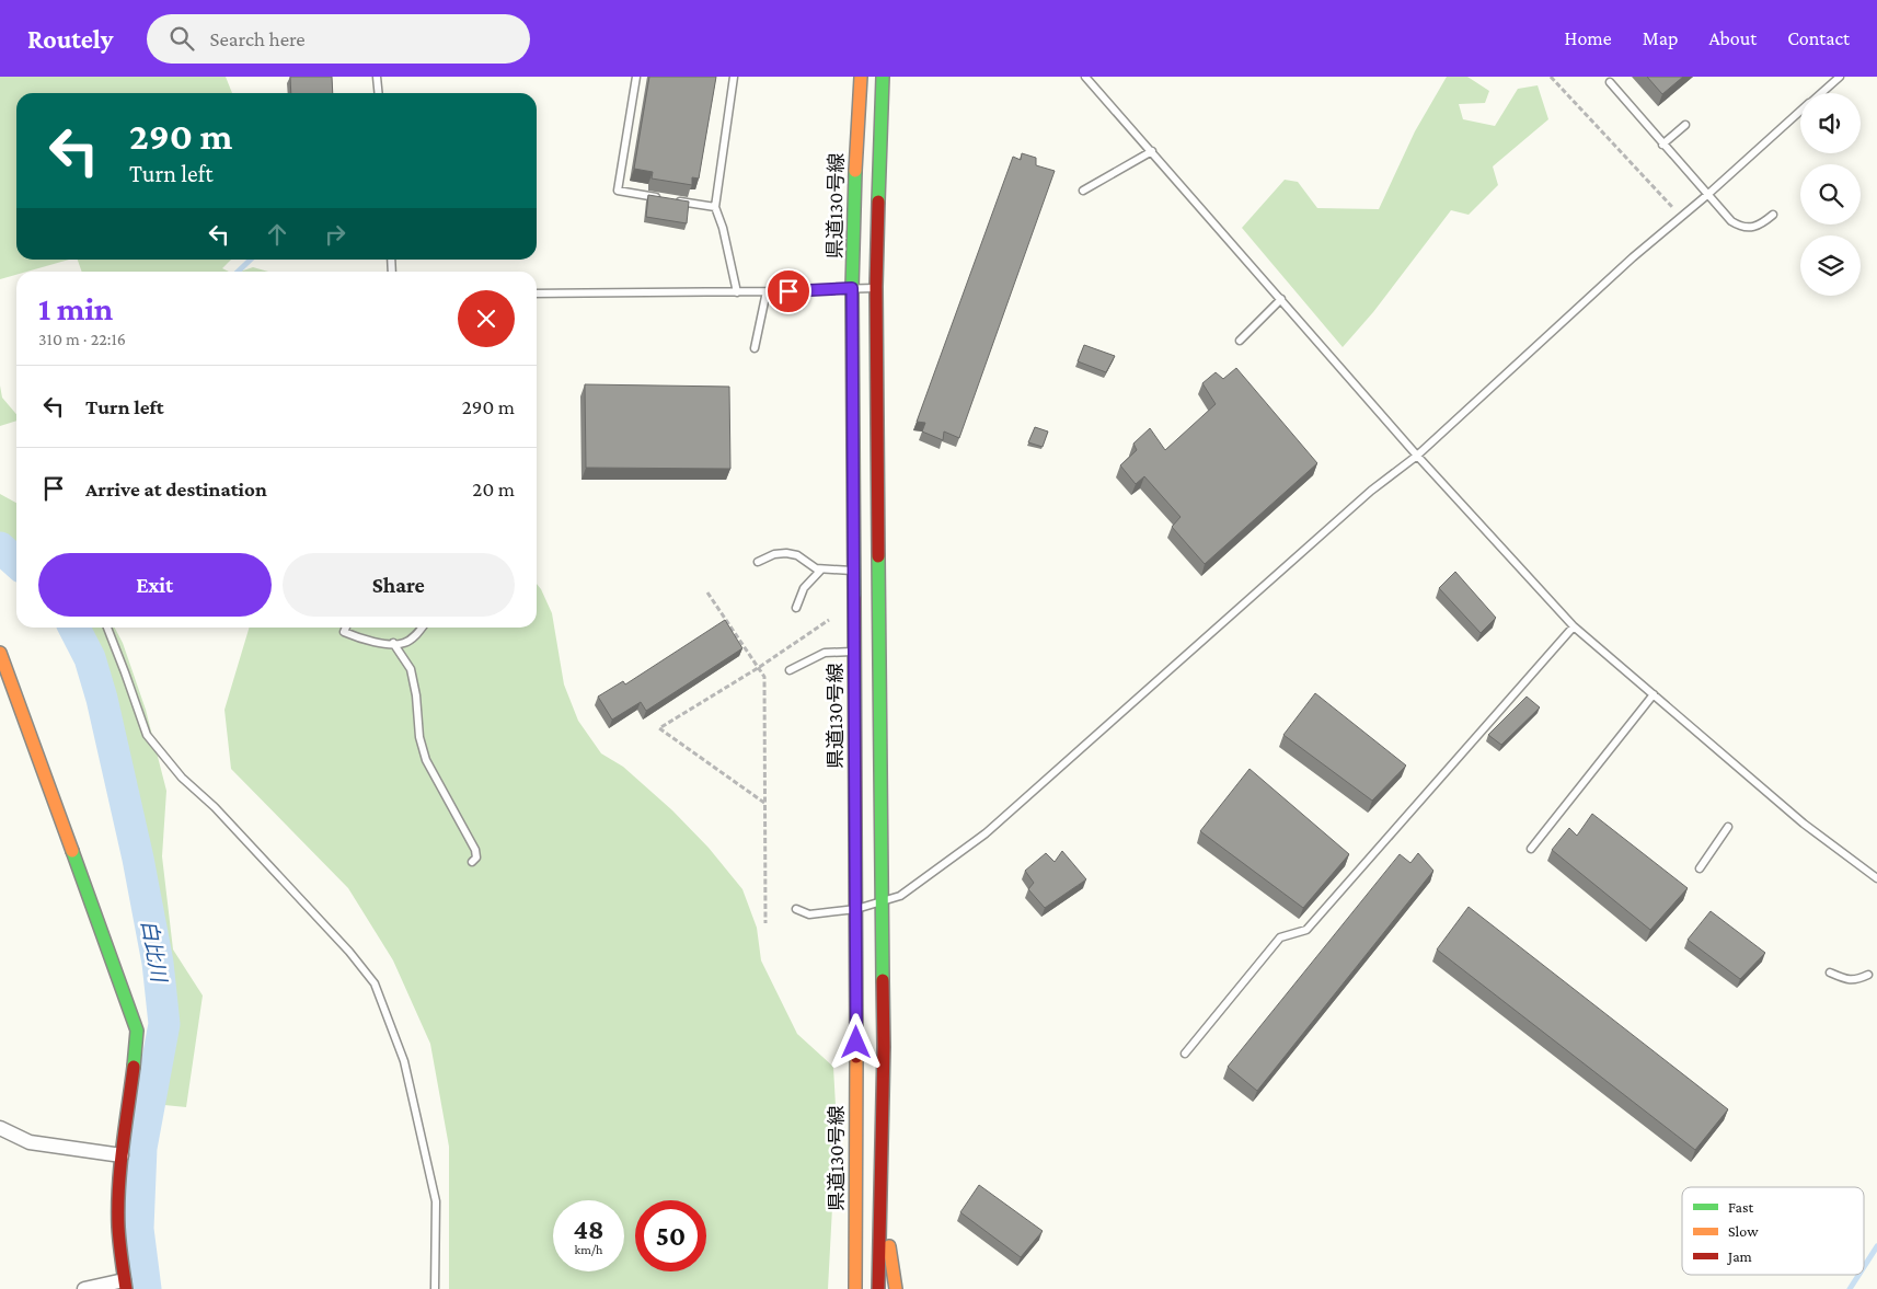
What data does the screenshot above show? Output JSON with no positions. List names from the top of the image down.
{
  "streets": {
    "main road": ["県道130号線"]
  },
  "water": ["白比川"],
  "legend": ["Fast", "Slow", "Jam"],
  "page": {
    "header": "Routely",
    "search": "Search here",
    "nav": [
      "Home",
      "Map",
      "About",
      "Contact"
    ],
    "turn": ["290 m", "Turn left"],
    "heading": ["1 min", "310 m · 22:16"],
    "list": [
      {
        "name": "Turn left",
        "value": "290 m"
      },
      {
        "name": "Arrive at destination",
        "value": "20 m"
      }
    ],
    "buttons": ["Exit", "Share"],
    "speed": "48 km/h",
    "limit": "50"
  }
}
